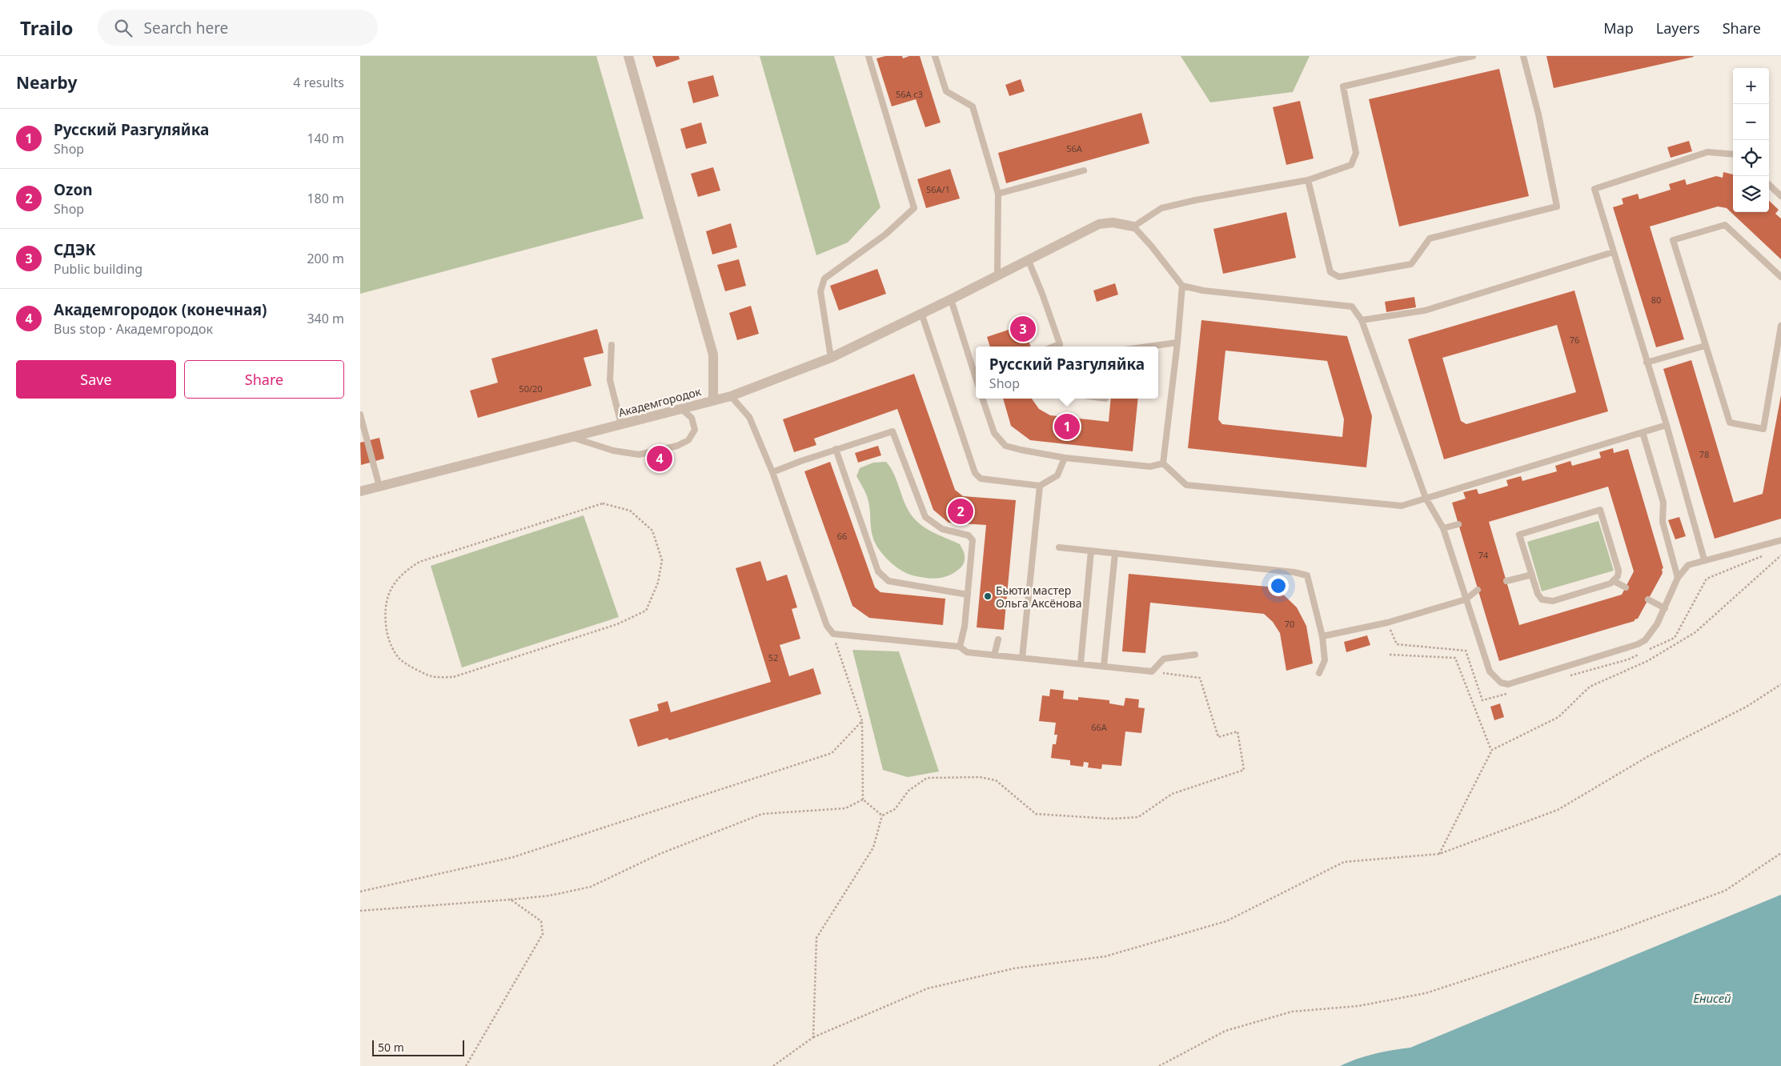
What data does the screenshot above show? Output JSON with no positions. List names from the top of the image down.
{
  "streets": {
    "street": ["Академгородок"]
  },
  "water": ["Енисей"],
  "places": ["Бьюти мастер Oльга Аксёнова"],
  "house_numbers": [
    "56А с3",
    "56А",
    "56А/1",
    "80",
    "76",
    "50/20",
    "78",
    "66",
    "74",
    "70",
    "52",
    "66А"
  ],
  "scale_bar": "50 m",
  "page": {
    "header": "Trailo",
    "search": "Search here",
    "nav": ["Map", "Layers", "Share"],
    "heading": ["Nearby", "4 results"],
    "map_buttons": ["+", "−"],
    "list": [
      {
        "mark": "1",
        "name": "Русский Разгуляйка",
        "note": "Shop",
        "value": "140 m"
      },
      {
        "mark": "2",
        "name": "Ozon",
        "note": "Shop",
        "value": "180 m"
      },
      {
        "mark": "3",
        "name": "СДЭК",
        "note": "Public building",
        "value": "200 m"
      },
      {
        "mark": "4",
        "name": "Академгородок (конечная)",
        "note": "Bus stop · Академгородок",
        "value": "340 m"
      }
    ],
    "pins": [
      "3",
      "1",
      "4",
      "2"
    ],
    "popup": ["Русский Разгуляйка", "Shop"],
    "buttons": ["Save", "Share"],
    "scale": "50 m"
  }
}
